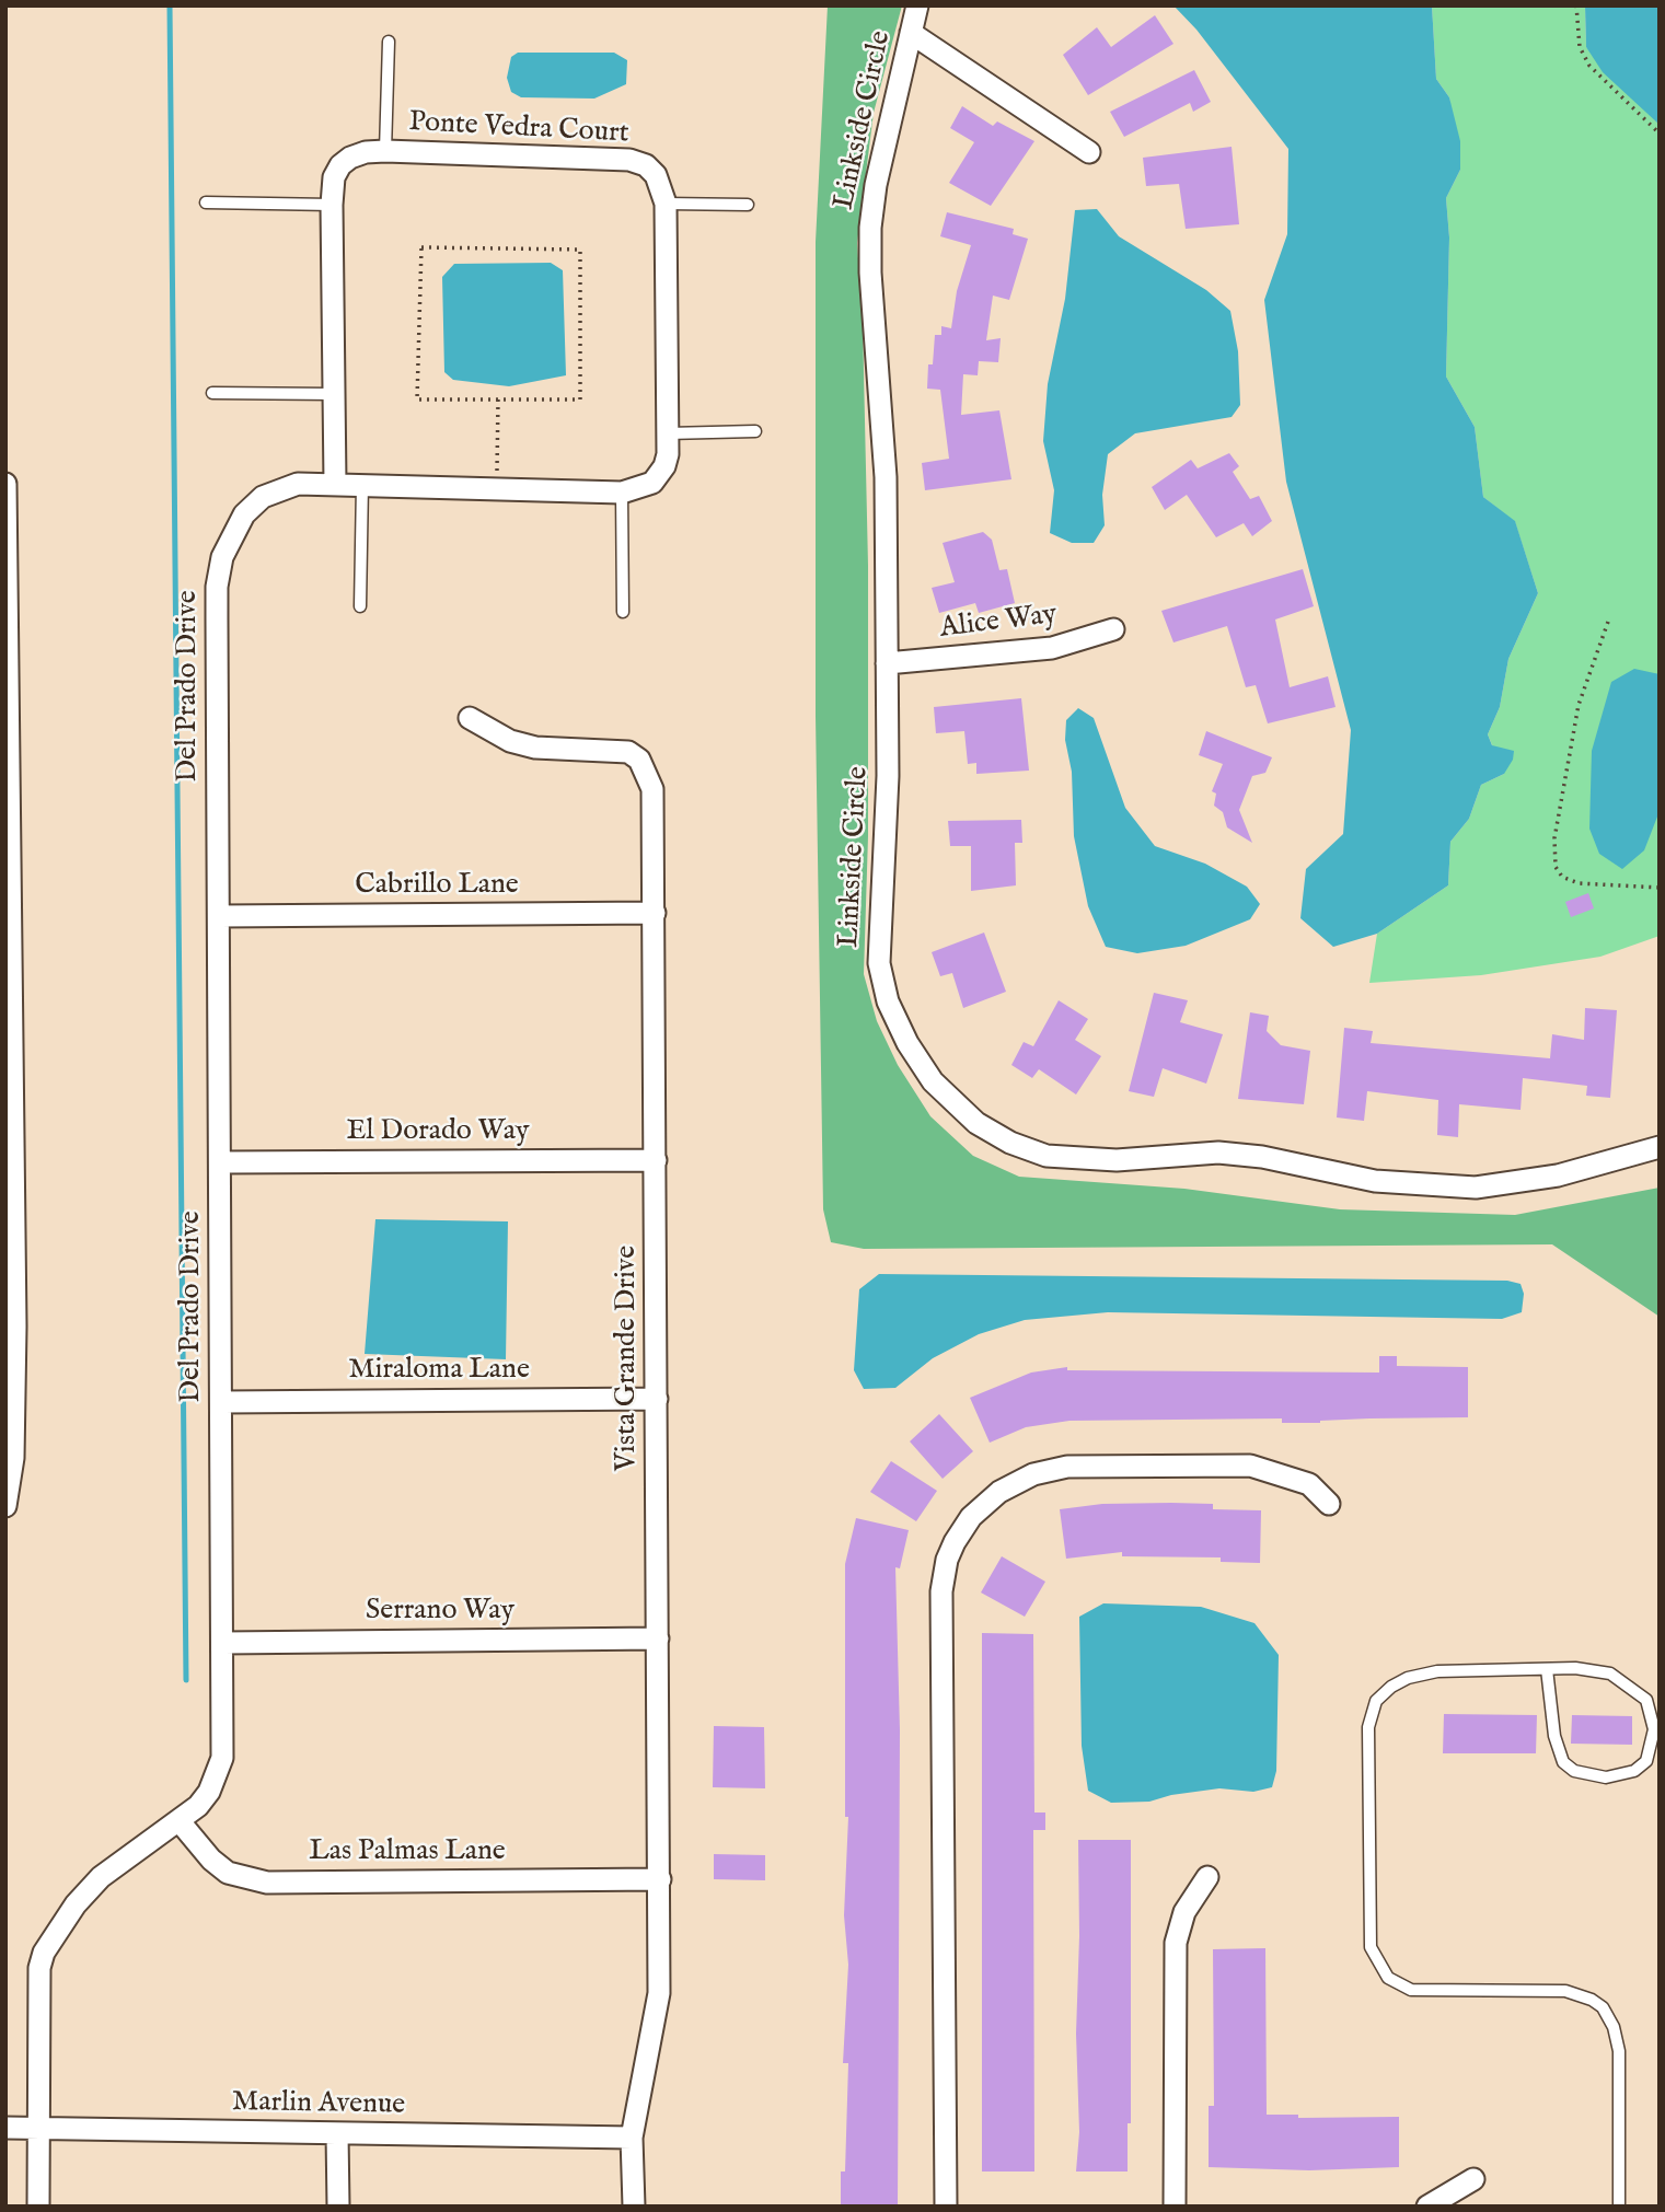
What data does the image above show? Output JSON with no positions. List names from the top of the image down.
{
  "streets": {
    "street": [
      "Linkside Circle",
      "Ponte Vedra Court",
      "Alice Way",
      "Del Prado Drive",
      "Cabrillo Lane",
      "El Dorado Way",
      "Vista Grande Drive",
      "Miraloma Lane",
      "Serrano Way",
      "Las Palmas Lane",
      "Marlin Avenue"
    ]
  },
  "crossings": [
    ["Linkside Circle", "Alice Way"],
    ["Ponte Vedra Court", "Del Prado Drive"],
    ["Del Prado Drive", "Cabrillo Lane"],
    ["Del Prado Drive", "El Dorado Way"],
    ["Del Prado Drive", "Miraloma Lane"],
    ["Del Prado Drive", "Serrano Way"],
    ["Del Prado Drive", "Las Palmas Lane"],
    ["Del Prado Drive", "Marlin Avenue"],
    ["Cabrillo Lane", "Vista Grande Drive"],
    ["El Dorado Way", "Vista Grande Drive"],
    ["Vista Grande Drive", "Miraloma Lane"],
    ["Vista Grande Drive", "Serrano Way"],
    ["Vista Grande Drive", "Las Palmas Lane"],
    ["Vista Grande Drive", "Marlin Avenue"]
  ]
}
